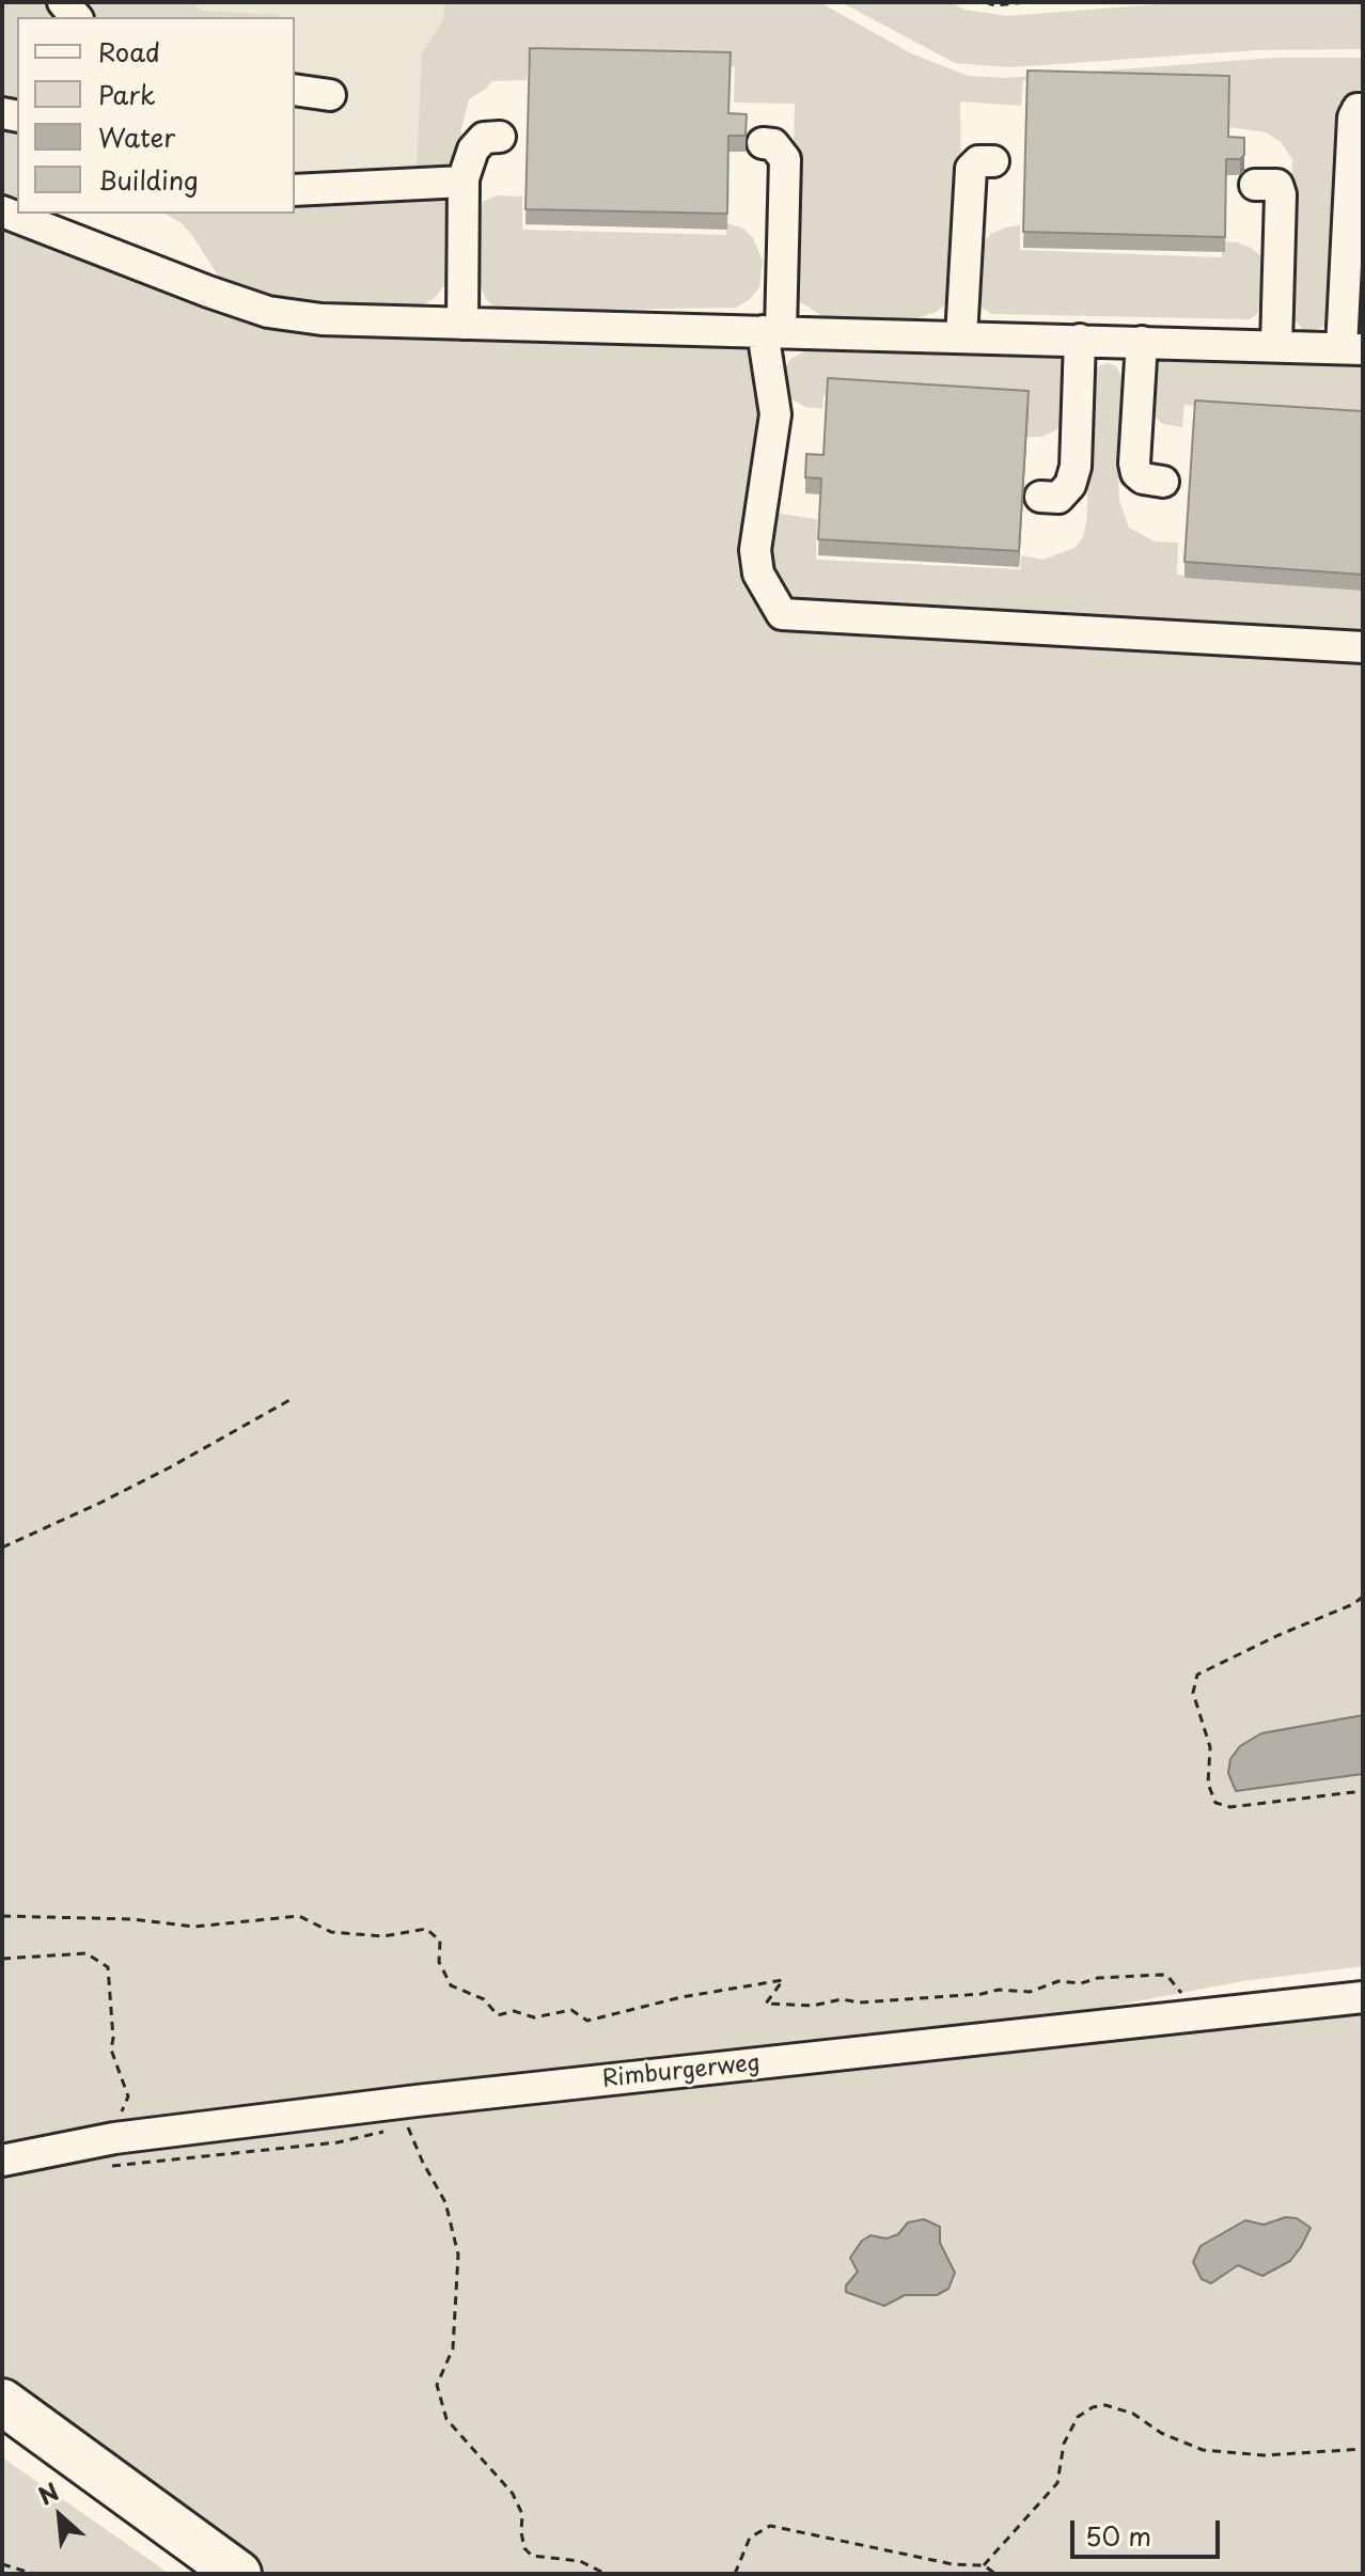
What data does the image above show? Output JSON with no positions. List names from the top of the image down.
{
  "streets": {
    "street": ["Rimburgerweg"]
  },
  "legend": [
    "Road",
    "Park",
    "Water",
    "Building"
  ],
  "scale_bar": "50 m",
  "north": "top left"
}
